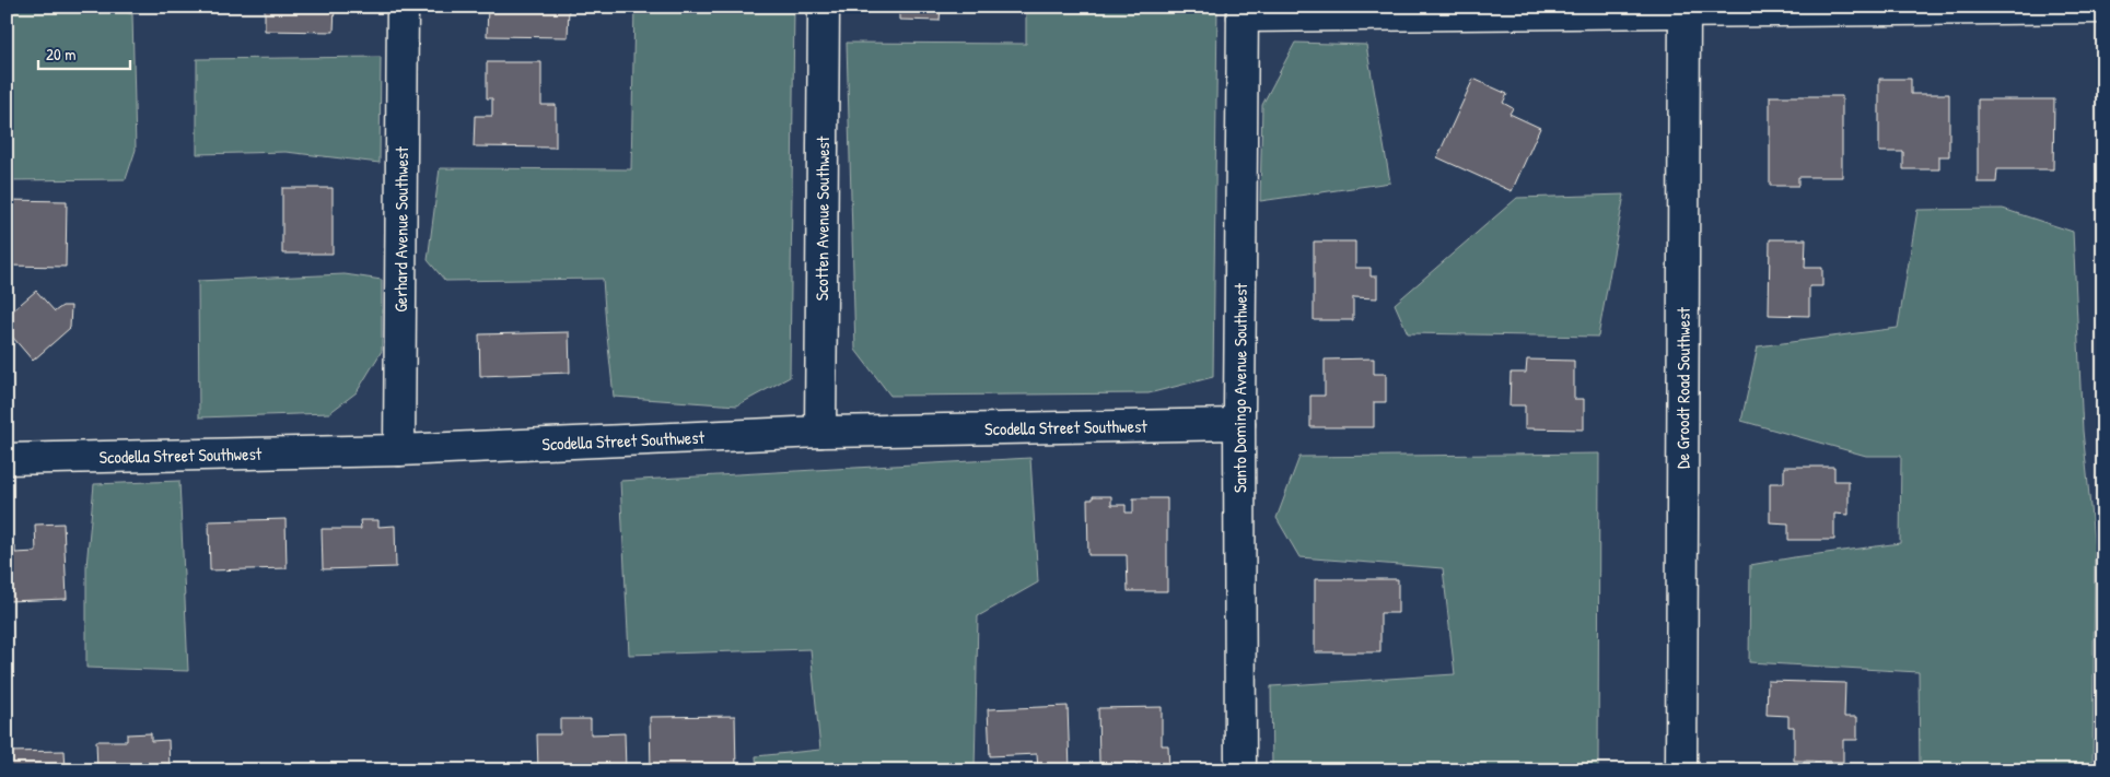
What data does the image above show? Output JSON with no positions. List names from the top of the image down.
{
  "streets": {
    "street": [
      "Scotten Avenue Southwest",
      "Gerhard Avenue Southwest",
      "Santo Domingo Avenue Southwest",
      "De Groodt Road Southwest",
      "Scodella Street Southwest"
    ]
  },
  "crossings": [
    ["Scotten Avenue Southwest", "Scodella Street Southwest"],
    ["Gerhard Avenue Southwest", "Scodella Street Southwest"],
    ["Santo Domingo Avenue Southwest", "Scodella Street Southwest"]
  ],
  "scale_bar": "20 m"
}
